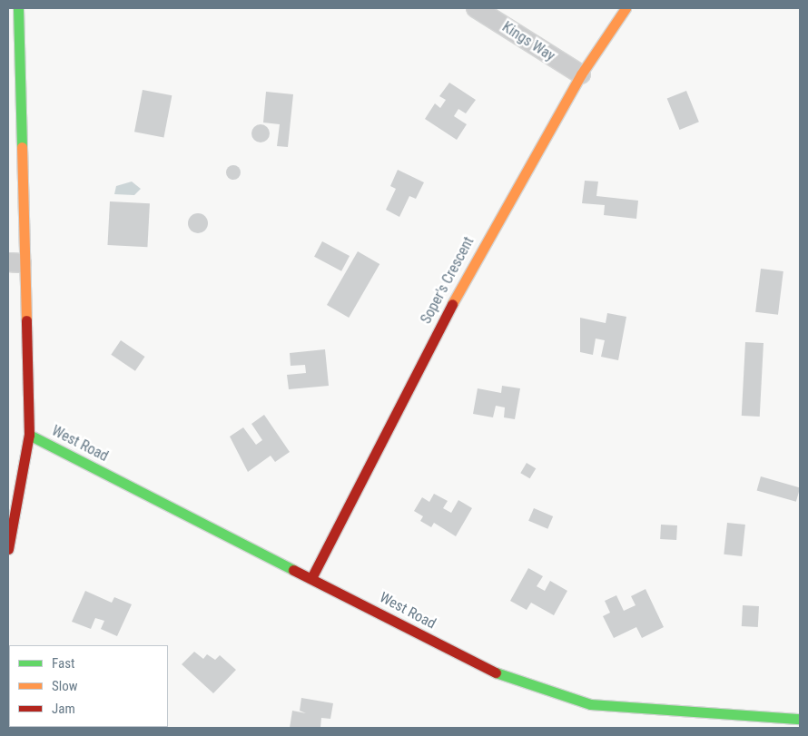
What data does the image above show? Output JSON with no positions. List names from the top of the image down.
{
  "streets": {
    "street": ["Kings Way", "Soper's Crescent", "West Road"]
  },
  "crossings": [
    ["Kings Way", "Soper's Crescent"],
    ["Soper's Crescent", "West Road"]
  ],
  "legend": ["Fast", "Slow", "Jam"]
}
